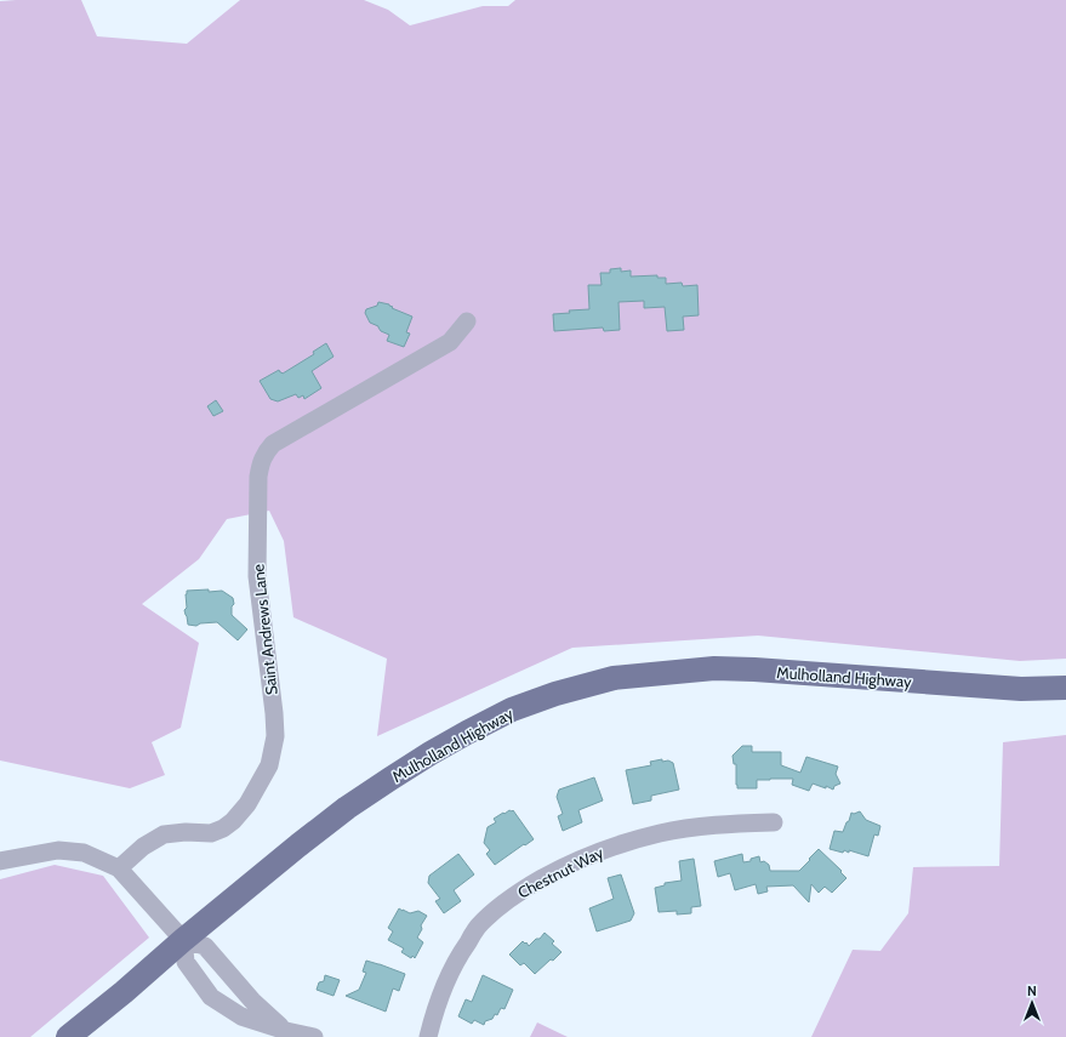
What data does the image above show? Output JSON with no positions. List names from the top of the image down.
{
  "streets": {
    "main road": ["Mulholland Highway"],
    "street": ["Saint Andrews Lane", "Chestnut Way"]
  },
  "north": "top"
}
